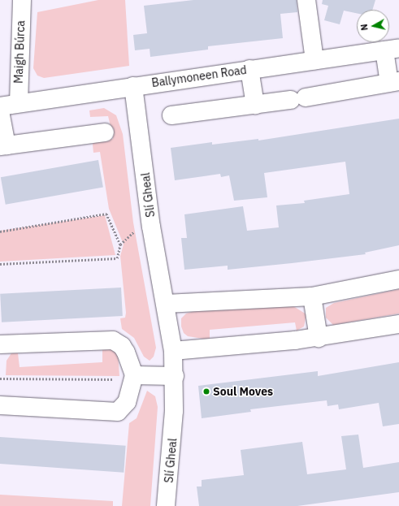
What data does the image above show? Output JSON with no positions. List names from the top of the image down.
{
  "streets": {
    "street": ["Maigh Búrca", "Ballymoneen Road", "Slí Gheal"]
  },
  "crossings": [
    ["Maigh Búrca", "Ballymoneen Road"],
    ["Ballymoneen Road", "Slí Gheal"]
  ],
  "places": ["Soul Moves"],
  "north": "left"
}
